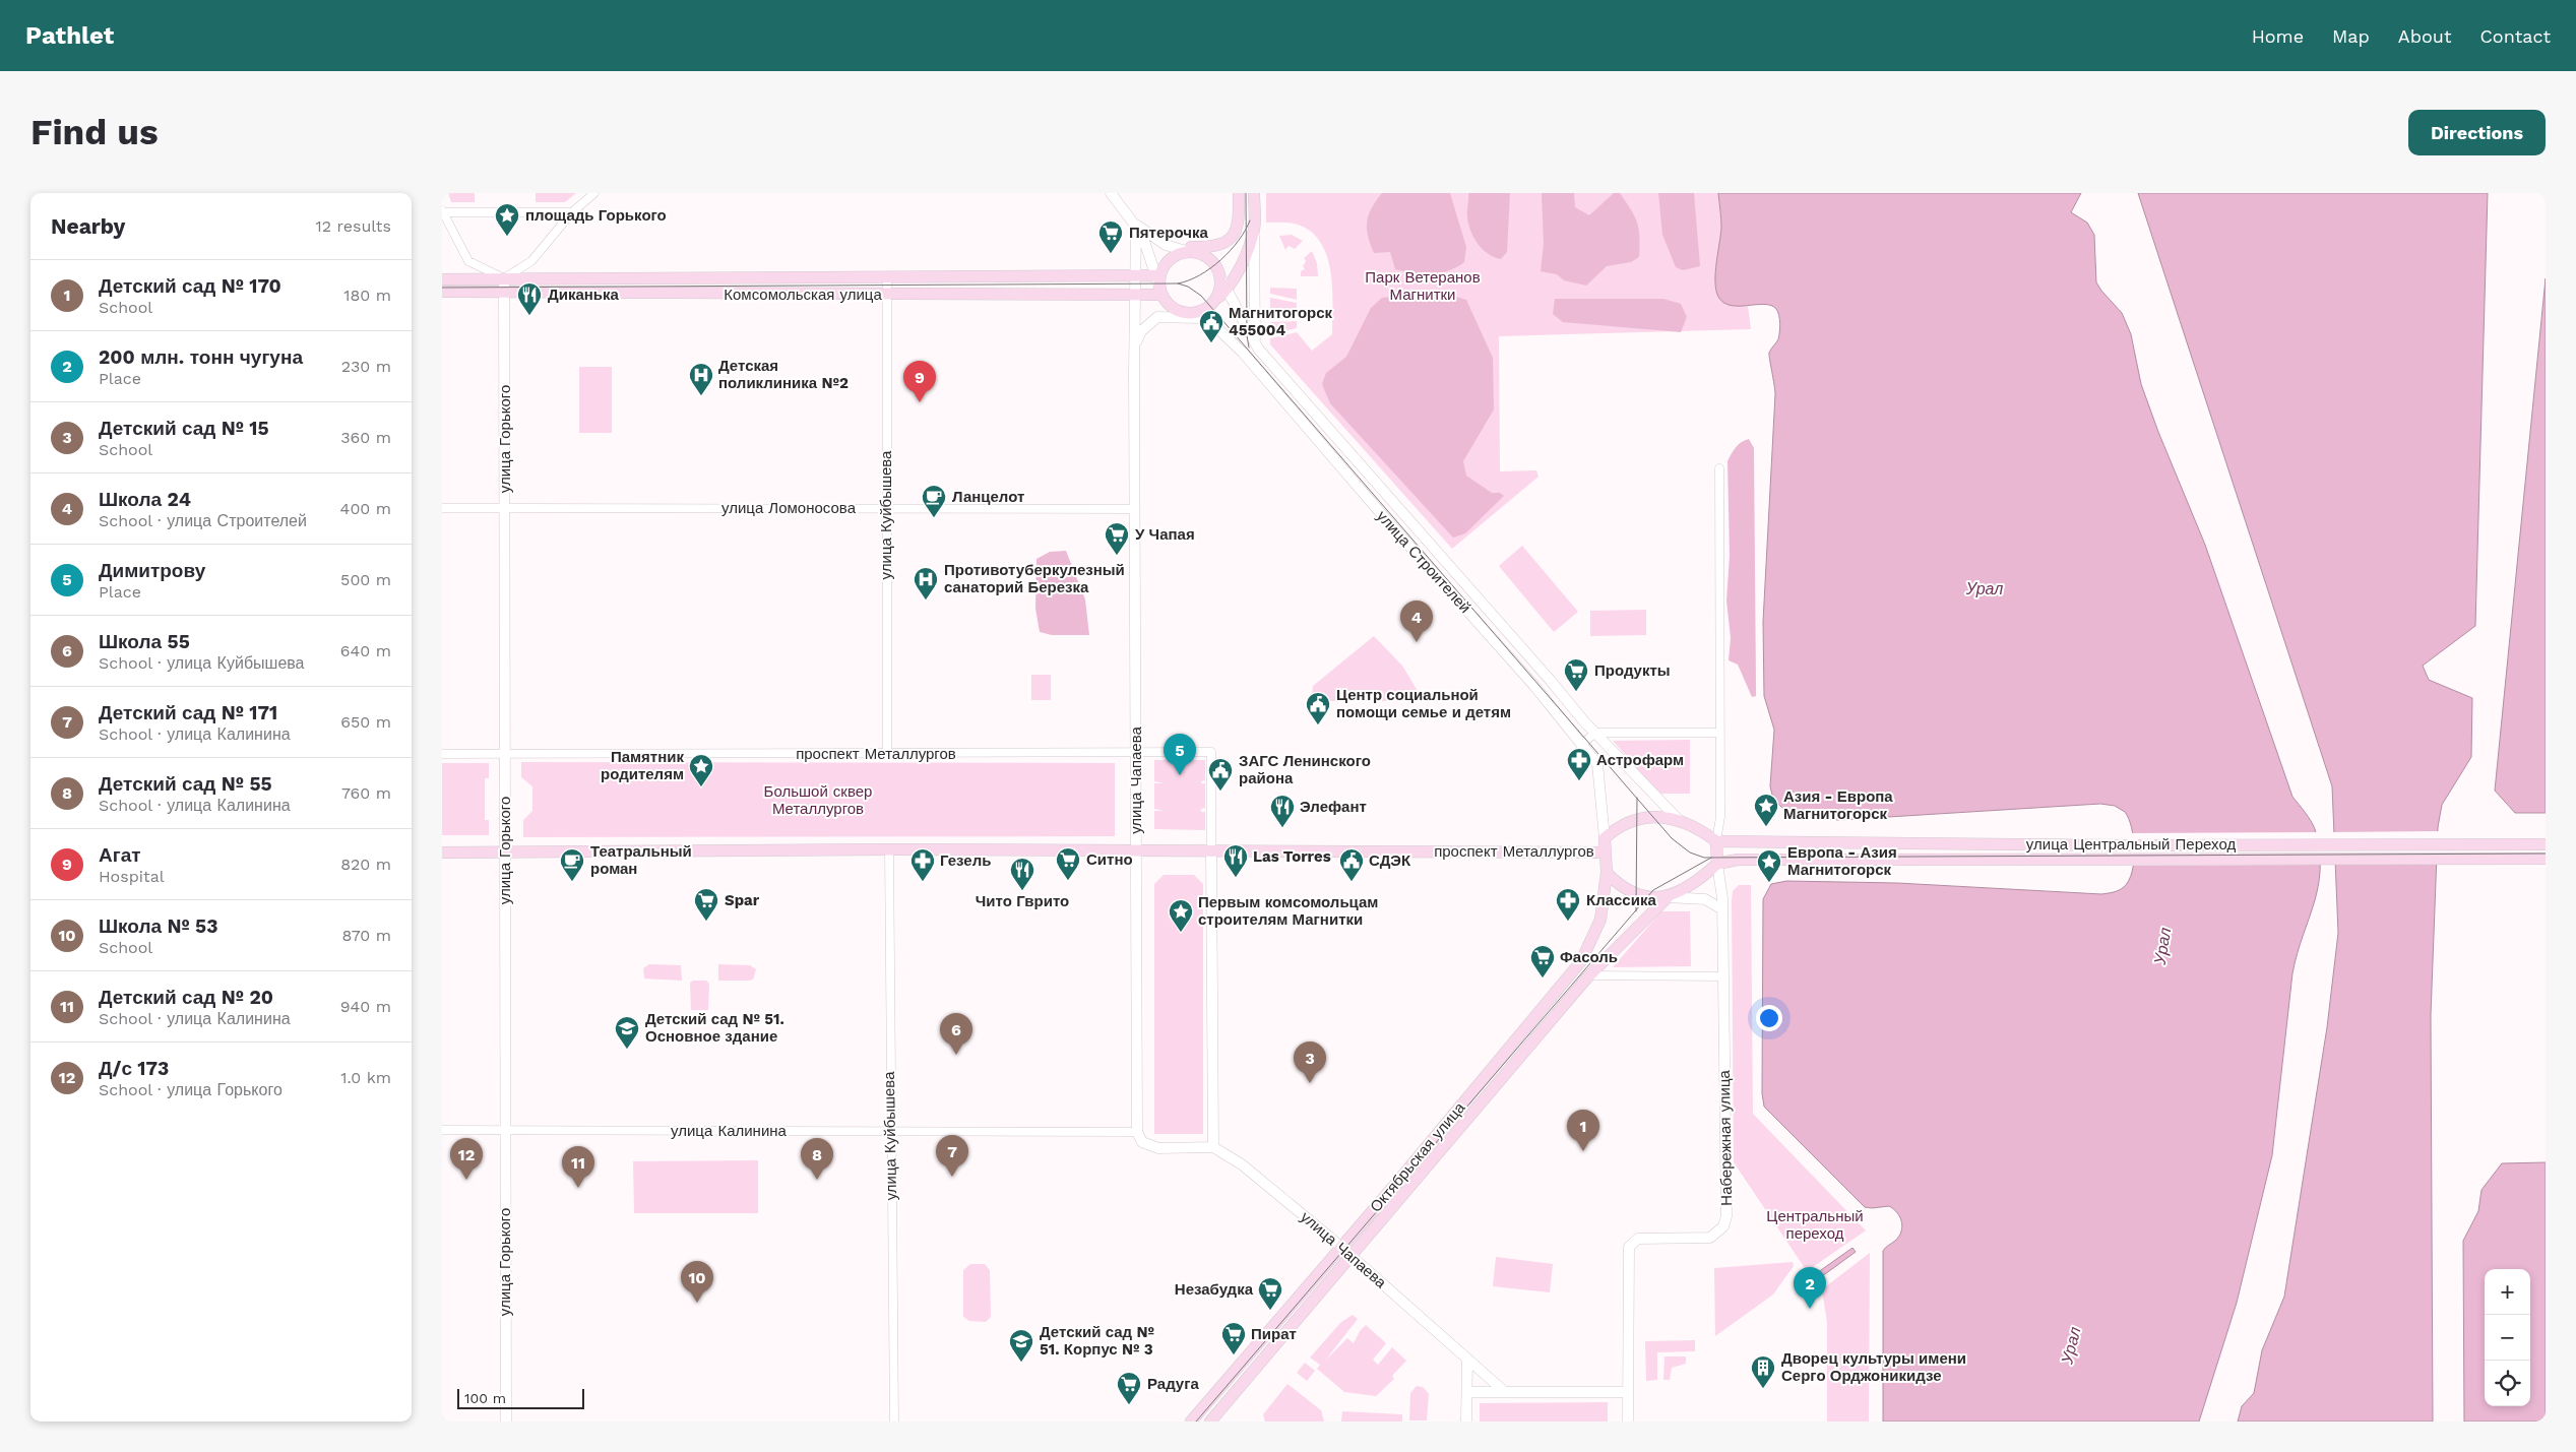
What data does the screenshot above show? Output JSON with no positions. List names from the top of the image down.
{
  "streets": {
    "main road": [
      "Комсомольская улица",
      "проспект Металлургов",
      "улица Центральный Переход",
      "Октябрьская улица"
    ],
    "street": [
      "улица Горького",
      "улица Ломоносова",
      "улица Куйбышева",
      "улица Строителей",
      "улица Чапаева",
      "улица Калинина",
      "Набережная улица"
    ]
  },
  "crossings": [
    ["Комсомольская улица", "улица Горького"],
    ["Комсомольская улица", "улица Куйбышева"],
    ["Комсомольская улица", "улица Строителей"],
    ["Комсомольская улица", "улица Чапаева"],
    ["улица Горького", "улица Ломоносова"],
    ["улица Горького", "проспект Металлургов"],
    ["улица Горького", "улица Калинина"],
    ["улица Ломоносова", "улица Куйбышева"],
    ["улица Ломоносова", "улица Чапаева"],
    ["улица Куйбышева", "проспект Металлургов"],
    ["улица Куйбышева", "улица Калинина"],
    ["улица Строителей", "проспект Металлургов"],
    ["улица Строителей", "улица Центральный Переход"],
    ["улица Строителей", "Набережная улица"],
    ["улица Строителей", "Октябрьская улица"],
    ["проспект Металлургов", "улица Чапаева"],
    ["проспект Металлургов", "улица Центральный Переход"],
    ["проспект Металлургов", "Набережная улица"],
    ["проспект Металлургов", "Октябрьская улица"],
    ["улица Чапаева", "улица Калинина"],
    ["улица Чапаева", "Октябрьская улица"],
    ["улица Центральный Переход", "Набережная улица"],
    ["улица Центральный Переход", "Октябрьская улица"],
    ["Набережная улица", "Октябрьская улица"]
  ],
  "water": ["Урал"],
  "parks": ["Парк Ветеранов Магнитки", "Большой сквер Металлургов", "Центральный переход"],
  "places": {
    "place": [
      "площадь Горького",
      "Памятник родителям",
      "Азия - Европа Магнитогорск",
      "Европа - Азия Магнитогорск",
      "Первым комсомольцам строителям Магнитки"
    ],
    "supermarket": [
      "Пятерочка",
      "У Чапая",
      "Продукты",
      "Ситно",
      "Spar",
      "Фасоль",
      "Незабудка",
      "Пират",
      "Радуга"
    ],
    "restaurant": [
      "Диканька",
      "Элефант",
      "Las Torres",
      "Чито Гврито"
    ],
    "public building": [
      "Магнитогорск 455004",
      "Центр социальной помощи семье и детям",
      "ЗАГС Ленинского района",
      "СДЭК"
    ],
    "hospital": ["Детская поликлиника №2", "Противотуберкулезный санаторий Березка"],
    "cafe": ["Ланцелот", "Театральный роман"],
    "pharmacy": ["Астрофарм", "Гезель", "Классика"],
    "school or university": ["Детский сад № 51. Основное здание", "Детский сад № 51. Корпус № 3"],
    "building": ["Дворец культуры имени Серго Орджоникидзе"]
  },
  "scale_bar": "100 m",
  "page": {
    "header": "Pathlet",
    "nav": [
      "Home",
      "Map",
      "About",
      "Contact"
    ],
    "buttons": "Directions",
    "title": "Find us",
    "heading": ["Nearby", "12 results"],
    "list": [
      {
        "mark": "1",
        "name": "Детский сад № 170",
        "note": "School",
        "value": "180 m"
      },
      {
        "mark": "2",
        "name": "200 млн. тонн чугуна",
        "note": "Place",
        "value": "230 m"
      },
      {
        "mark": "3",
        "name": "Детский сад № 15",
        "note": "School",
        "value": "360 m"
      },
      {
        "mark": "4",
        "name": "Школа 24",
        "note": "School · улица Строителей",
        "value": "400 m"
      },
      {
        "mark": "5",
        "name": "Димитрову",
        "note": "Place",
        "value": "500 m"
      },
      {
        "mark": "6",
        "name": "Школа 55",
        "note": "School · улица Куйбышева",
        "value": "640 m"
      },
      {
        "mark": "7",
        "name": "Детский сад № 171",
        "note": "School · улица Калинина",
        "value": "650 m"
      },
      {
        "mark": "8",
        "name": "Детский сад № 55",
        "note": "School · улица Калинина",
        "value": "760 m"
      },
      {
        "mark": "9",
        "name": "Агат",
        "note": "Hospital",
        "value": "820 m"
      },
      {
        "mark": "10",
        "name": "Школа № 53",
        "note": "School",
        "value": "870 m"
      },
      {
        "mark": "11",
        "name": "Детский сад № 20",
        "note": "School · улица Калинина",
        "value": "940 m"
      },
      {
        "mark": "12",
        "name": "Д/с 173",
        "note": "School · улица Горького",
        "value": "1.0 km"
      }
    ],
    "pins": [
      "9",
      "4",
      "5",
      "6",
      "3",
      "1",
      "7",
      "8",
      "12",
      "11",
      "10",
      "2"
    ],
    "map_buttons": ["+", "−"],
    "scale": "100 m"
  }
}
